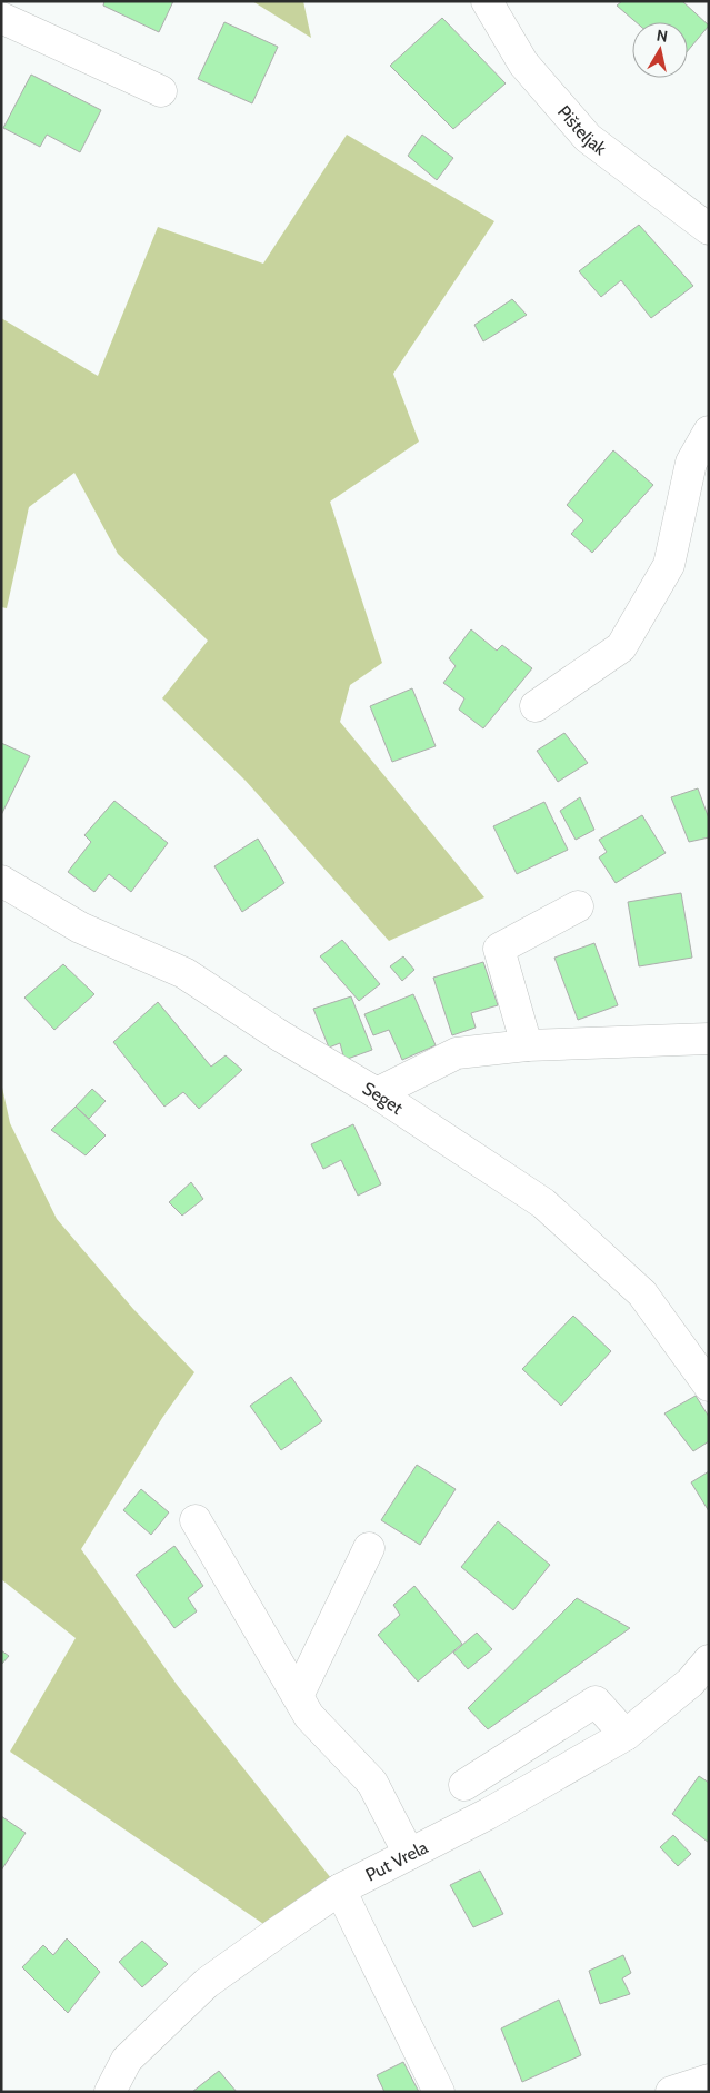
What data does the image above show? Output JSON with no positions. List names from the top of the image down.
{
  "streets": {
    "street": ["Pišteljak", "Seget", "Put Vrela"]
  },
  "north": "top"
}
